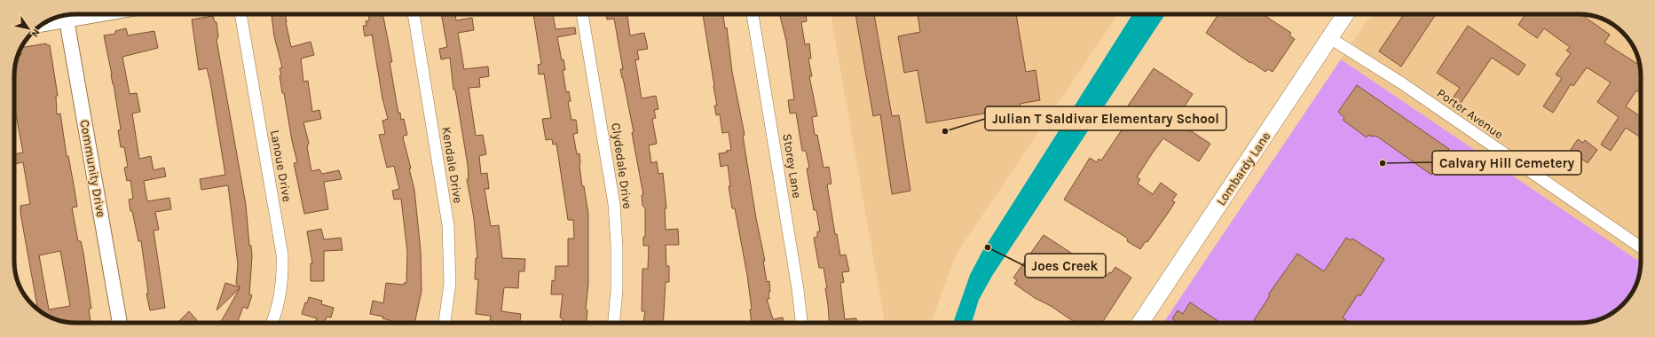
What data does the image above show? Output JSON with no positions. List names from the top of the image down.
{
  "streets": {
    "main road": ["Lombardy Lane"],
    "street": [
      "Porter Avenue",
      "Kendale Drive",
      "Lanoue Drive",
      "Clydedale Drive",
      "Storey Lane",
      "Community Drive"
    ]
  },
  "crossings": [
    ["Porter Avenue", "Lombardy Lane"]
  ],
  "places": ["Julian T Saldivar Elementary School", "Calvary Hill Cemetery", "Joes Creek"],
  "north": "bottom right"
}
